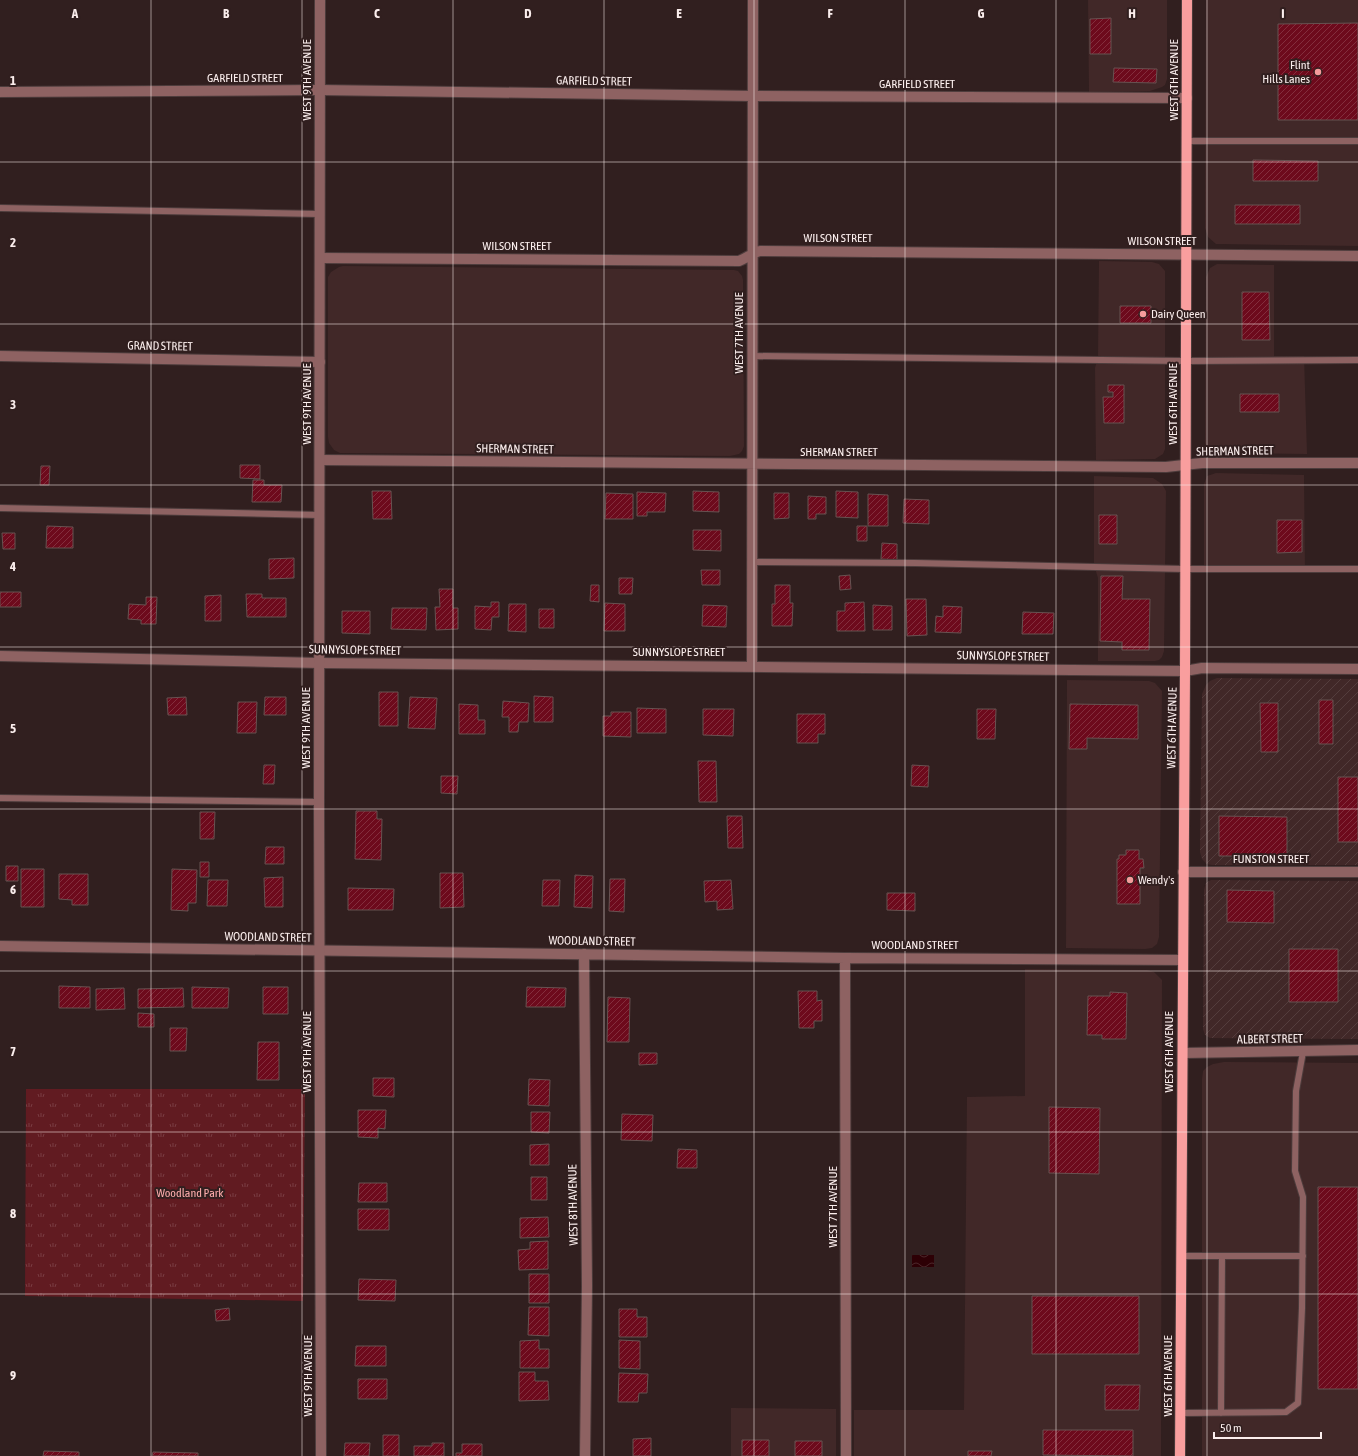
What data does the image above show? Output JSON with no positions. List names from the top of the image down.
{
  "streets": {
    "main road": ["WEST 6TH AVENUE"],
    "street": [
      "GARFIELD STREET",
      "WEST 9TH AVENUE",
      "WILSON STREET",
      "WEST 7TH AVENUE",
      "GRAND STREET",
      "SHERMAN STREET",
      "SUNNYSLOPE STREET",
      "FUNSTON STREET",
      "WOODLAND STREET",
      "ALBERT STREET",
      "WEST 8TH AVENUE"
    ]
  },
  "crossings": [
    ["GARFIELD STREET", "WEST 9TH AVENUE"],
    ["GARFIELD STREET", "WEST 6TH AVENUE"],
    ["GARFIELD STREET", "WEST 7TH AVENUE"],
    ["WEST 9TH AVENUE", "WILSON STREET"],
    ["WEST 9TH AVENUE", "GRAND STREET"],
    ["WEST 9TH AVENUE", "SHERMAN STREET"],
    ["WEST 9TH AVENUE", "SUNNYSLOPE STREET"],
    ["WEST 9TH AVENUE", "WOODLAND STREET"],
    ["WEST 6TH AVENUE", "WILSON STREET"],
    ["WEST 6TH AVENUE", "SHERMAN STREET"],
    ["WEST 6TH AVENUE", "SUNNYSLOPE STREET"],
    ["WEST 6TH AVENUE", "FUNSTON STREET"],
    ["WEST 6TH AVENUE", "WOODLAND STREET"],
    ["WEST 6TH AVENUE", "ALBERT STREET"],
    ["WILSON STREET", "WEST 7TH AVENUE"],
    ["WEST 7TH AVENUE", "SHERMAN STREET"],
    ["WEST 7TH AVENUE", "SUNNYSLOPE STREET"],
    ["WEST 7TH AVENUE", "WOODLAND STREET"],
    ["WOODLAND STREET", "WEST 8TH AVENUE"]
  ],
  "parks": ["Woodland Park"],
  "places": ["Flint Hills Lanes", "Dairy Queen", "Wendy's"],
  "scale_bar": "50 m",
  "grid": {
    "columns": [
      "A",
      "B",
      "C",
      "D",
      "E",
      "F",
      "G",
      "H",
      "I"
    ],
    "rows": [
      "1",
      "2",
      "3",
      "4",
      "5",
      "6",
      "7",
      "8",
      "9"
    ]
  }
}
